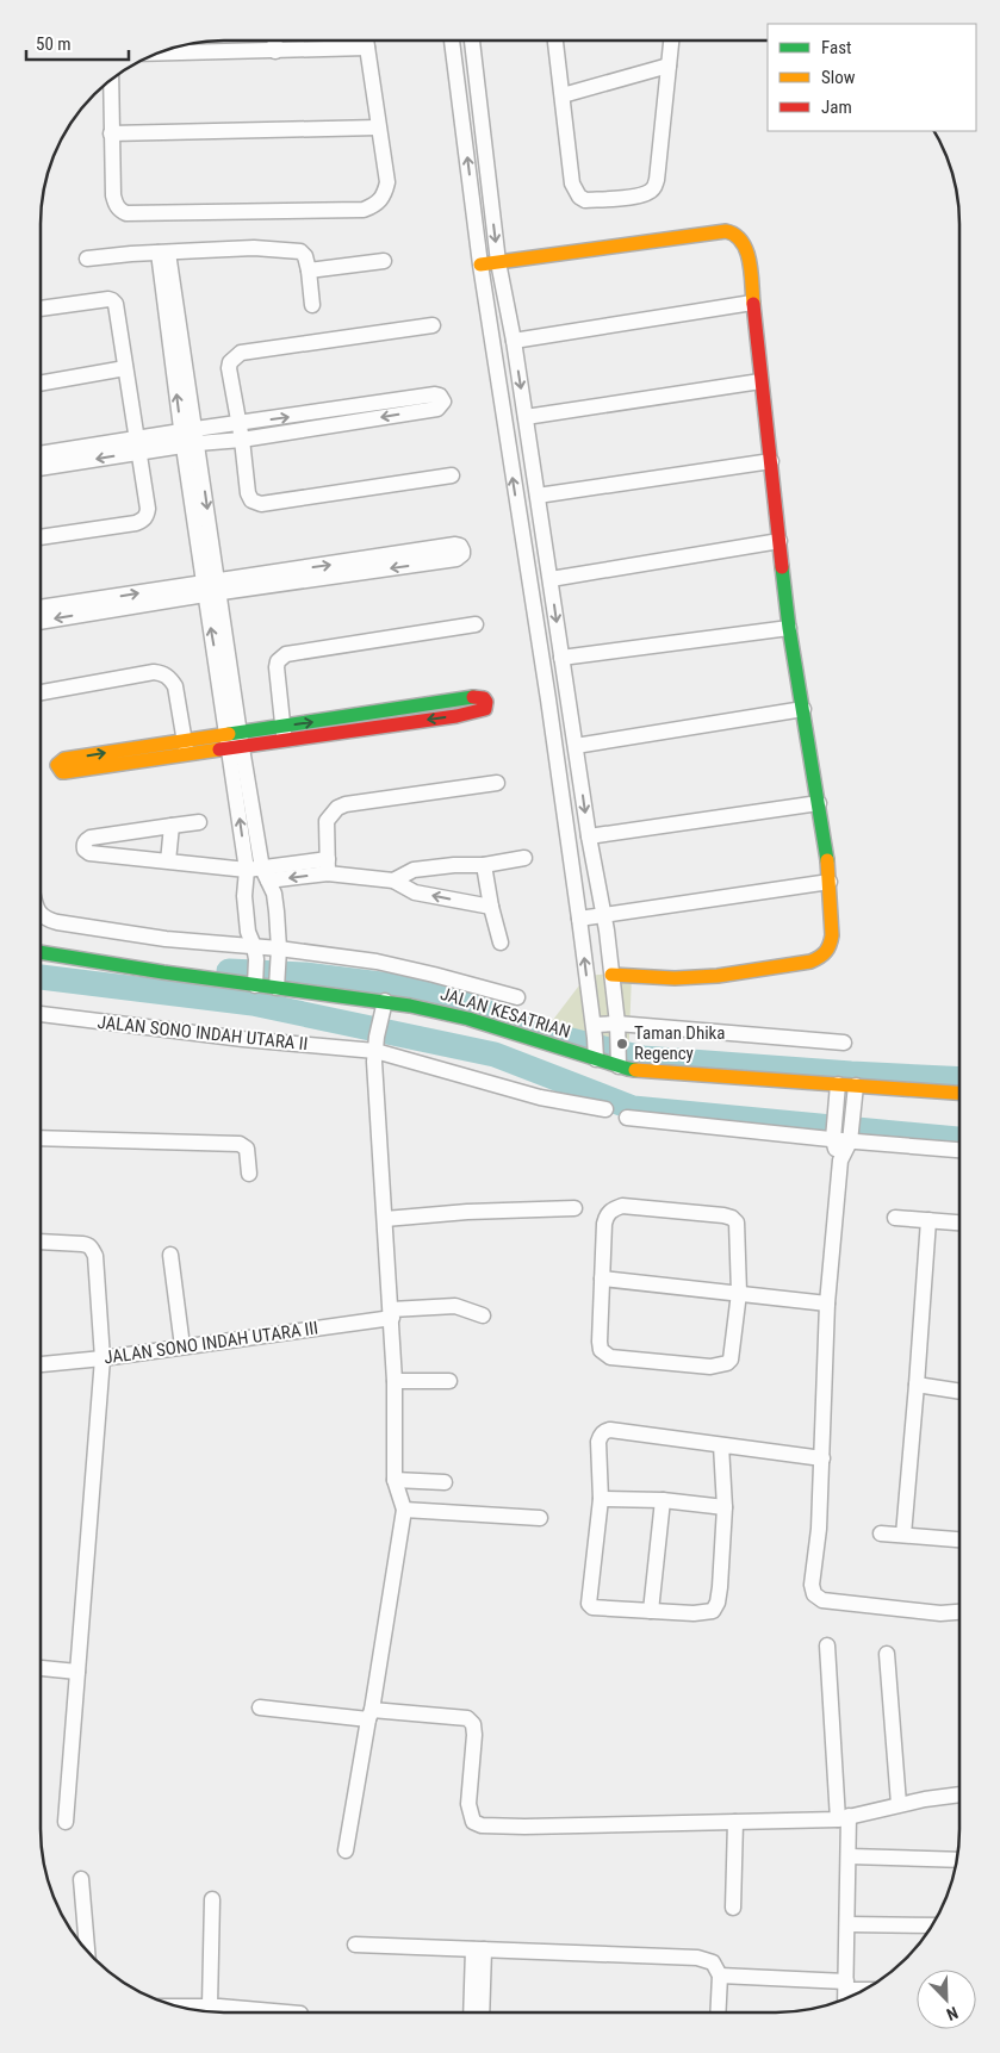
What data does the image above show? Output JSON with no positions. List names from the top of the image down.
{
  "streets": {
    "street": ["JALAN KESATRIAN", "JALAN SONO INDAH UTARA II", "JALAN SONO INDAH UTARA III"]
  },
  "places": ["Taman Dhika Regency"],
  "legend": ["Fast", "Slow", "Jam"],
  "scale_bar": "50 m",
  "north": "bottom right"
}
